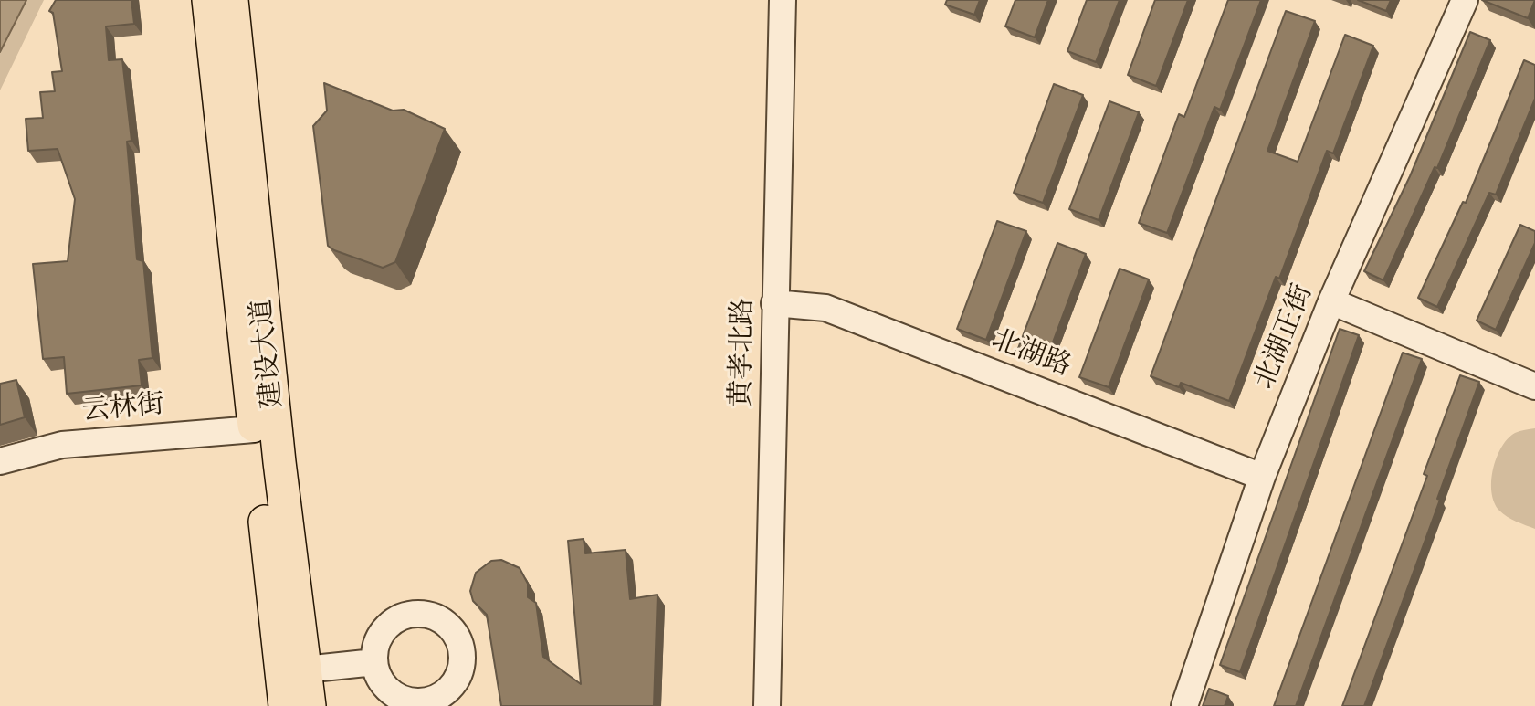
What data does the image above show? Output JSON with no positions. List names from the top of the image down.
{
  "streets": {
    "main road": ["建设大道"],
    "street": [
      "北湖正街",
      "黄孝北路",
      "北湖路",
      "云林街"
    ]
  },
  "crossings": [
    ["北湖正街", "北湖路"],
    ["黄孝北路", "北湖路"],
    ["建设大道", "云林街"]
  ]
}
